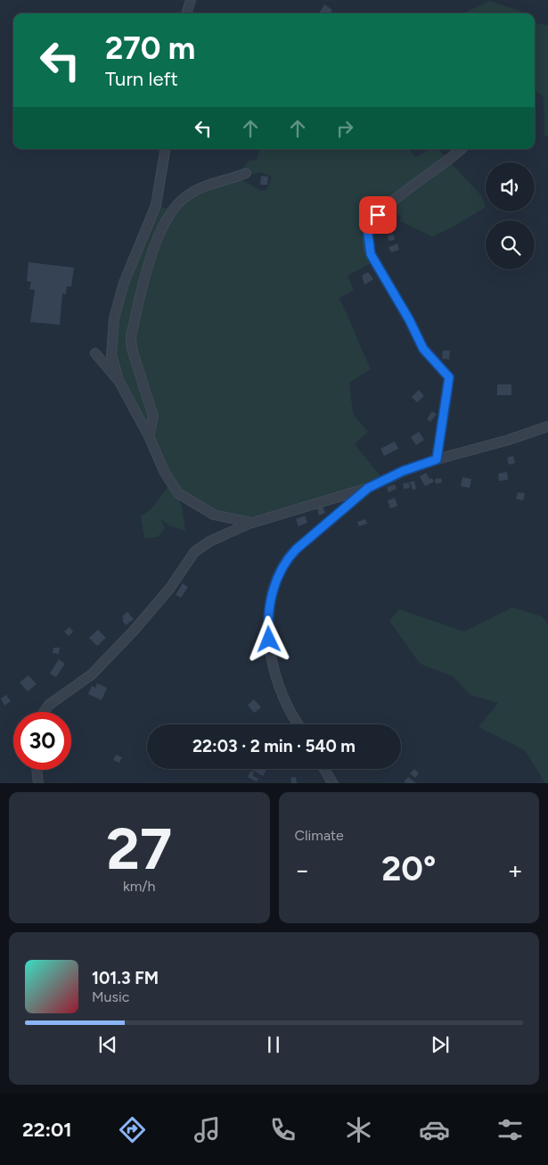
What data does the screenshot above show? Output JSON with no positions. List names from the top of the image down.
{
  "page": {
    "turn": ["270 m", "Turn left"],
    "limit": "30",
    "trip": "22:03 · 2 min · 540 m",
    "tile": [
      ["27", "km/h"],
      "Climate"
    ],
    "heat": ["−", "20°", "+"],
    "song": ["101.3 FM", "Music"],
    "tabs": "22:01"
  }
}
